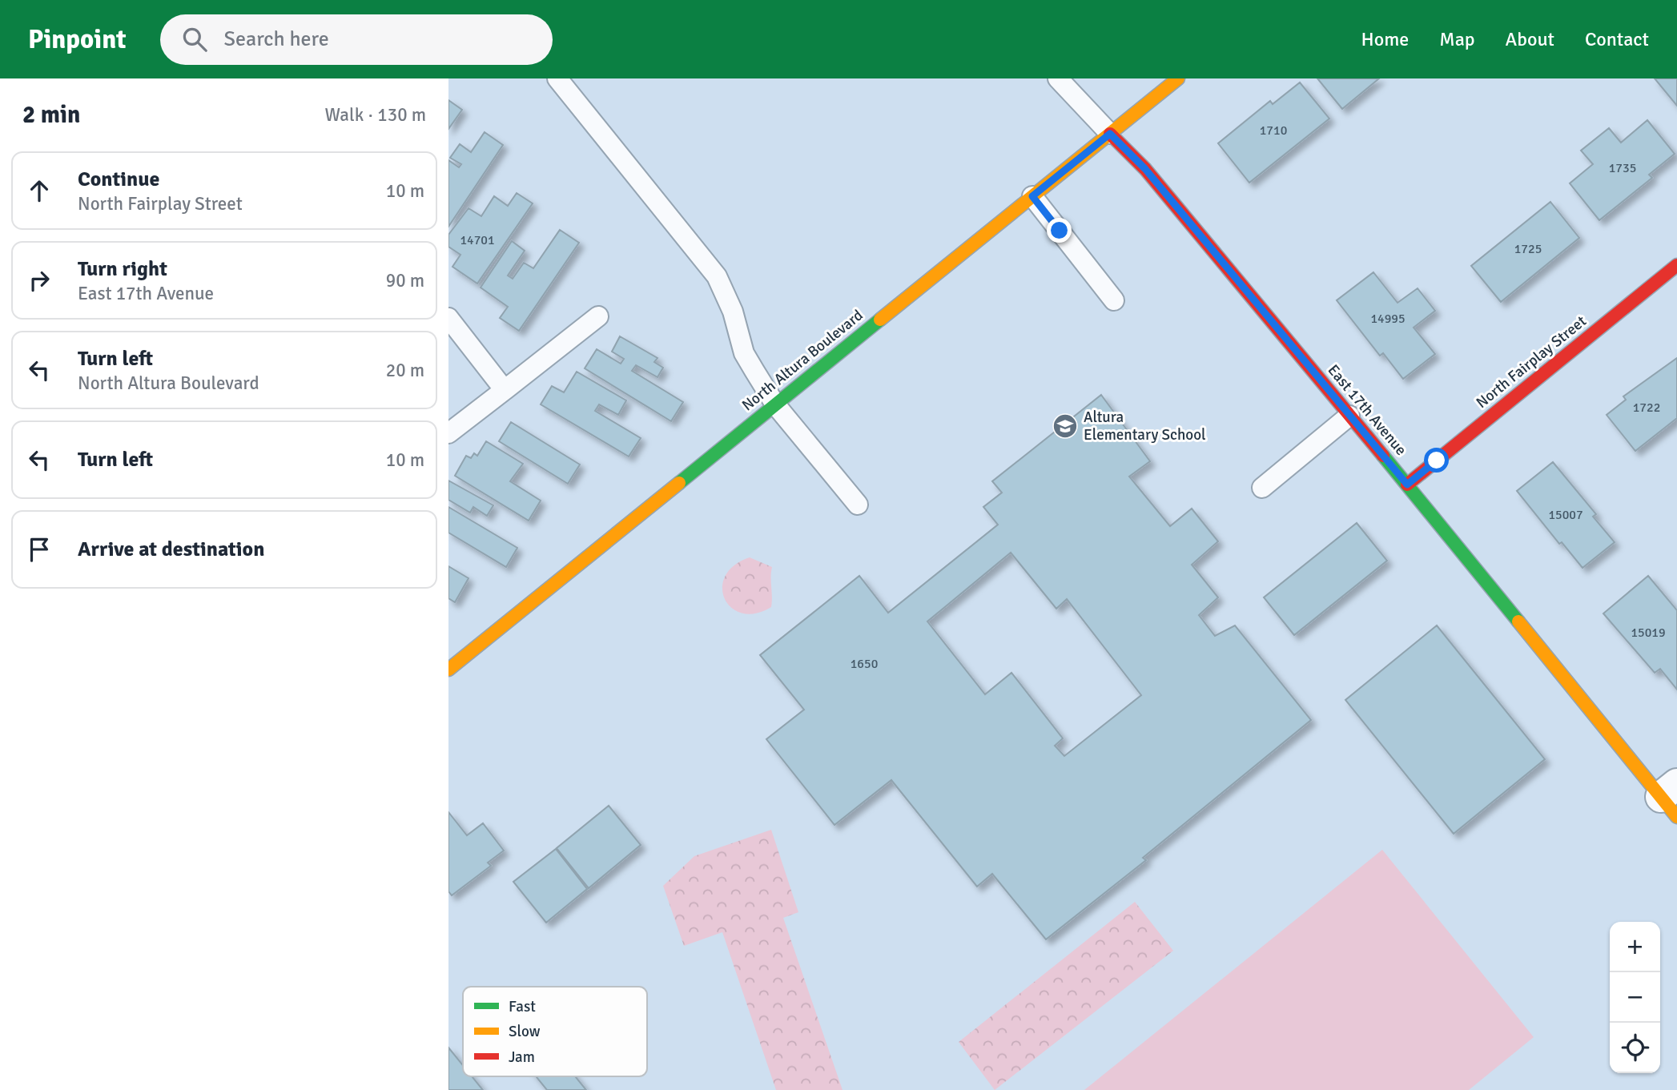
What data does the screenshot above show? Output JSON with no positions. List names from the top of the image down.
{
  "streets": {
    "street": ["North Altura Boulevard", "North Fairplay Street", "East 17th Avenue"]
  },
  "crossings": [
    ["North Altura Boulevard", "East 17th Avenue"],
    ["North Fairplay Street", "East 17th Avenue"]
  ],
  "places": {
    "school or university": ["Altura Elementary School"]
  },
  "house_numbers": [
    "1710",
    "1735",
    "14701",
    "1725",
    "14995",
    "1722",
    "15007",
    "15019",
    "1650"
  ],
  "legend": ["Fast", "Slow", "Jam"],
  "page": {
    "header": "Pinpoint",
    "search": "Search here",
    "nav": [
      "Home",
      "Map",
      "About",
      "Contact"
    ],
    "heading": ["2 min", "Walk · 130 m"],
    "list": [
      ["Continue", "North Fairplay Street", "10 m"],
      ["Turn right", "East 17th Avenue", "90 m"],
      ["Turn left", "North Altura Boulevard", "20 m"],
      ["Turn left", "10 m"],
      "Arrive at destination"
    ],
    "map_buttons": ["+", "−"]
  }
}
